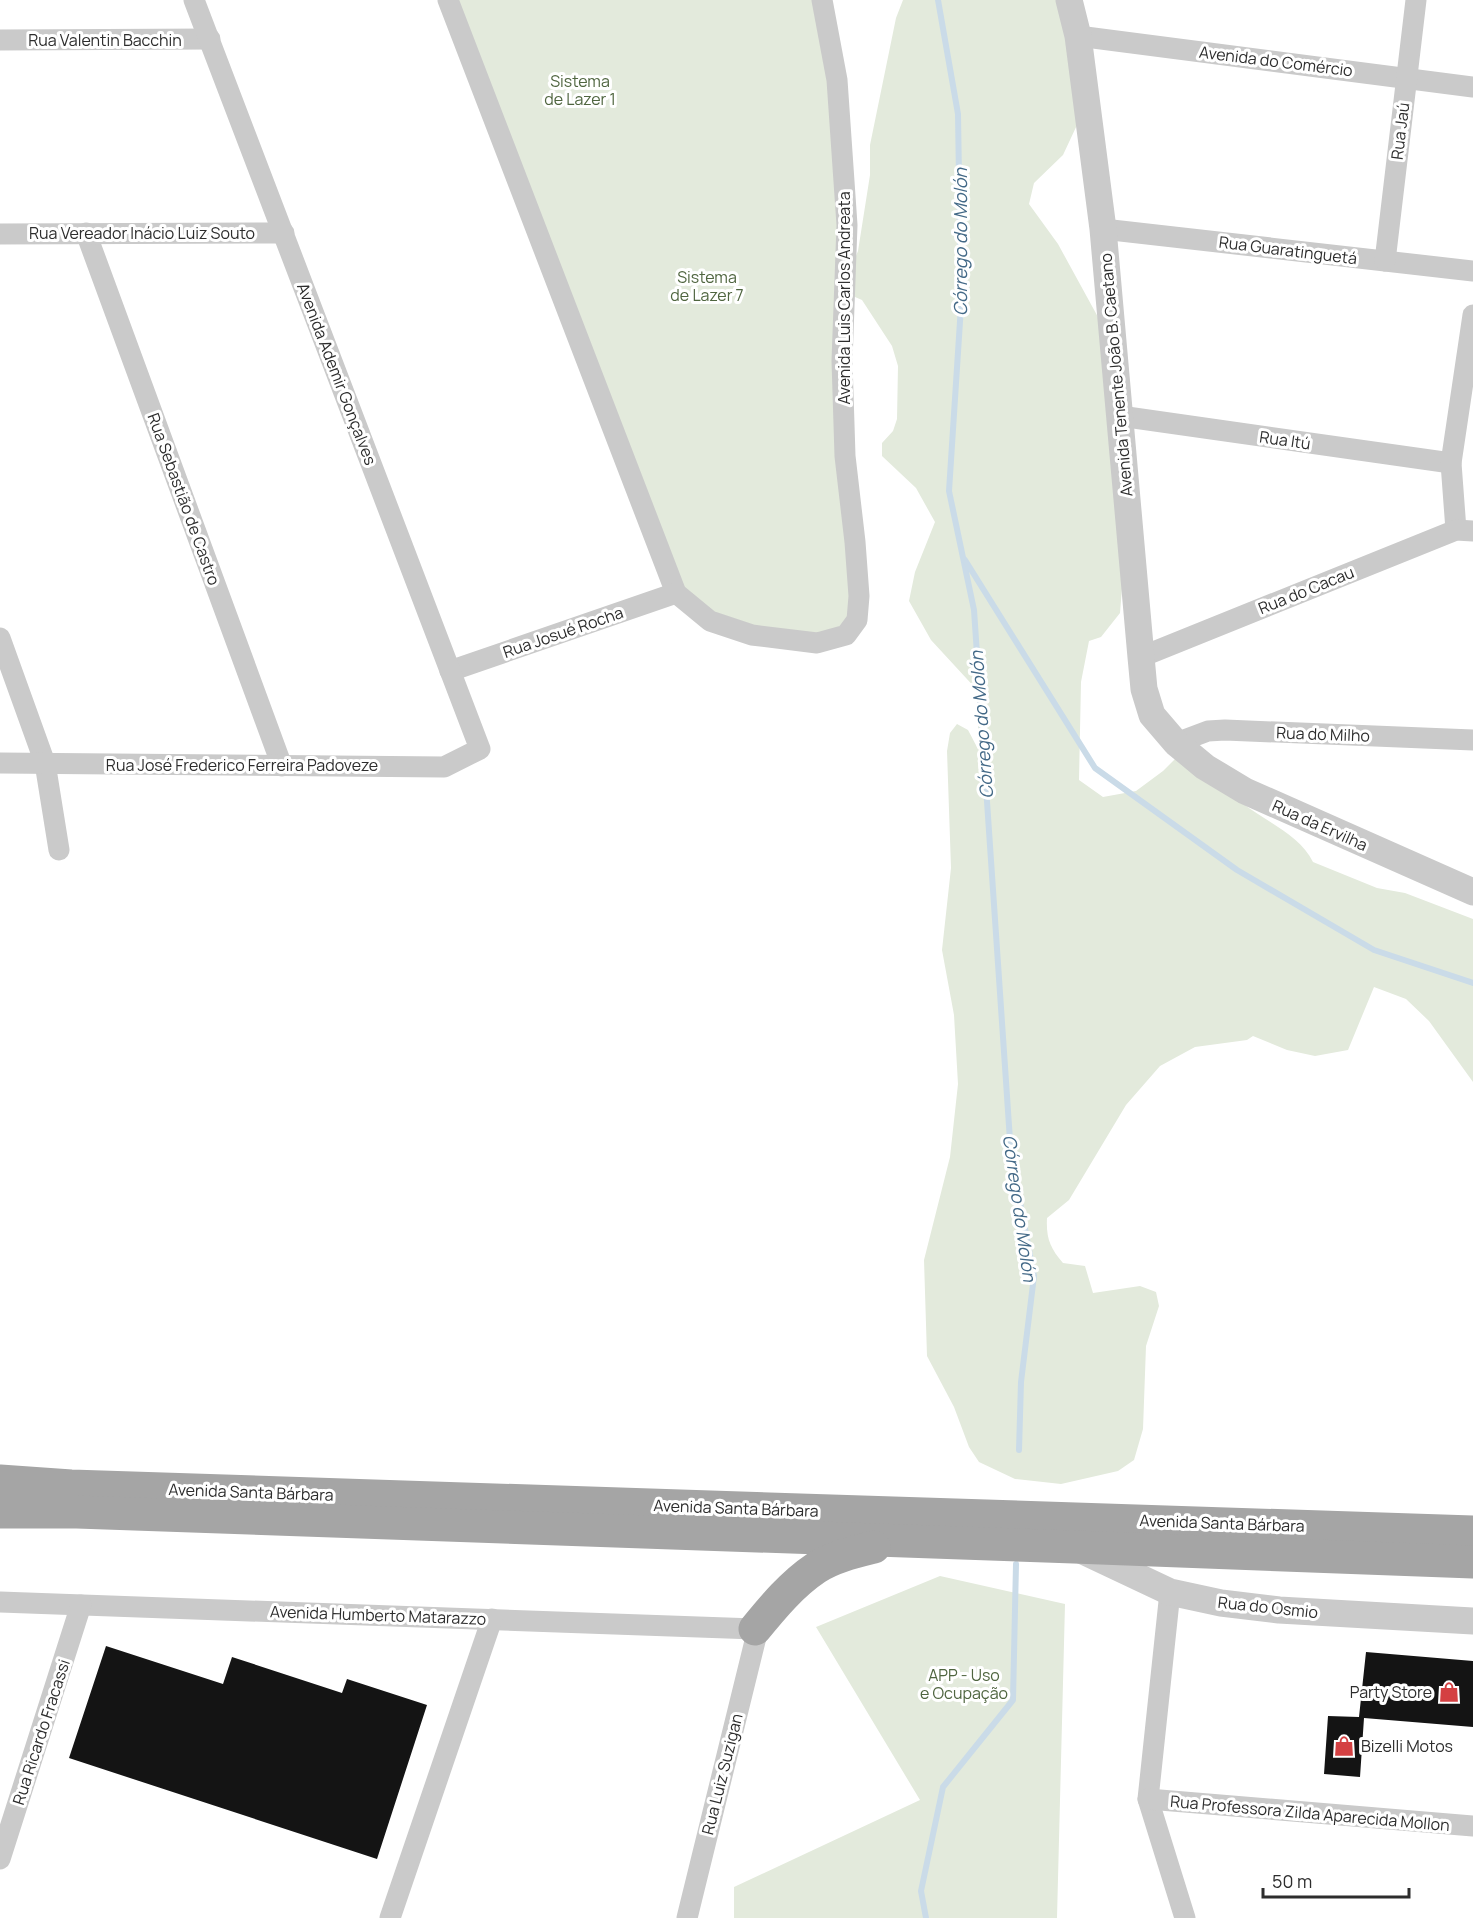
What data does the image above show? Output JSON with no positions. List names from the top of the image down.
{
  "streets": {
    "main road": ["Avenida Santa Bárbara"],
    "street": [
      "Rua Valentin Bacchin",
      "Avenida do Comércio",
      "Rua Jaú",
      "Rua Vereador Inácio Luiz Souto",
      "Rua Guaratinguetá",
      "Avenida Luis Carlos Andreata",
      "Avenida Ademir Gonçalves",
      "Avenida Tenente João B. Caetano",
      "Rua Itú",
      "Rua Sebastião de Castro",
      "Rua do Cacau",
      "Rua Josué Rocha",
      "Rua do Milho",
      "Rua José Frederico Ferreira Padoveze",
      "Rua da Ervilha",
      "Rua do Osmio",
      "Avenida Humberto Matarazzo",
      "Rua Ricardo Fracassi",
      "Rua Luiz Suzigan",
      "Rua Professora Zilda Aparecida Mollon"
    ]
  },
  "crossings": [
    ["Rua Valentin Bacchin", "Avenida Ademir Gonçalves"],
    ["Avenida do Comércio", "Rua Jaú"],
    ["Avenida do Comércio", "Avenida Tenente João B. Caetano"],
    ["Rua Jaú", "Rua Guaratinguetá"],
    ["Rua Vereador Inácio Luiz Souto", "Avenida Ademir Gonçalves"],
    ["Rua Vereador Inácio Luiz Souto", "Rua Sebastião de Castro"],
    ["Rua Guaratinguetá", "Avenida Tenente João B. Caetano"],
    ["Avenida Luis Carlos Andreata", "Rua Josué Rocha"],
    ["Avenida Ademir Gonçalves", "Rua Josué Rocha"],
    ["Avenida Ademir Gonçalves", "Rua José Frederico Ferreira Padoveze"],
    ["Avenida Tenente João B. Caetano", "Rua Itú"],
    ["Avenida Tenente João B. Caetano", "Rua do Cacau"],
    ["Avenida Tenente João B. Caetano", "Rua do Milho"],
    ["Avenida Tenente João B. Caetano", "Rua da Ervilha"],
    ["Rua Sebastião de Castro", "Rua José Frederico Ferreira Padoveze"],
    ["Rua do Milho", "Rua da Ervilha"],
    ["Avenida Santa Bárbara", "Rua do Osmio"],
    ["Avenida Humberto Matarazzo", "Rua Ricardo Fracassi"],
    ["Avenida Humberto Matarazzo", "Rua Luiz Suzigan"]
  ],
  "water": ["Córrego do Molón"],
  "parks": ["Sistema de Lazer 1", "Sistema de Lazer 7", "APP - Uso e Ocupação"],
  "places": {
    "shop": ["Party Store", "Bizelli Motos"]
  },
  "scale_bar": "50 m"
}
